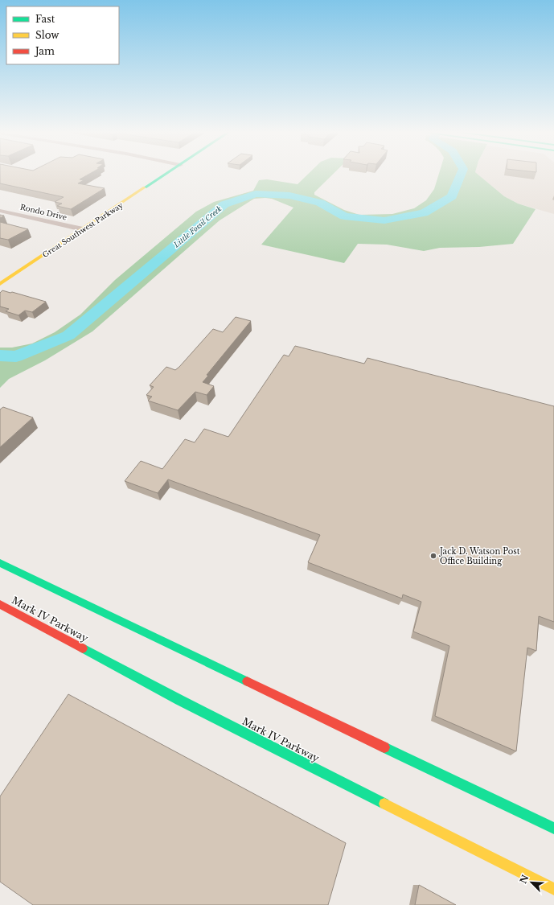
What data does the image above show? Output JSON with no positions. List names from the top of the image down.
{
  "streets": {
    "main road": ["Great Southwest Parkway", "Mark IV Parkway"],
    "street": ["Rondo Drive"]
  },
  "crossings": [
    ["Rondo Drive", "Great Southwest Parkway"]
  ],
  "water": ["Little Fossil Creek"],
  "places": ["Jack D. Watson Post Office Building"],
  "legend": ["Fast", "Slow", "Jam"],
  "north": "top left"
}
